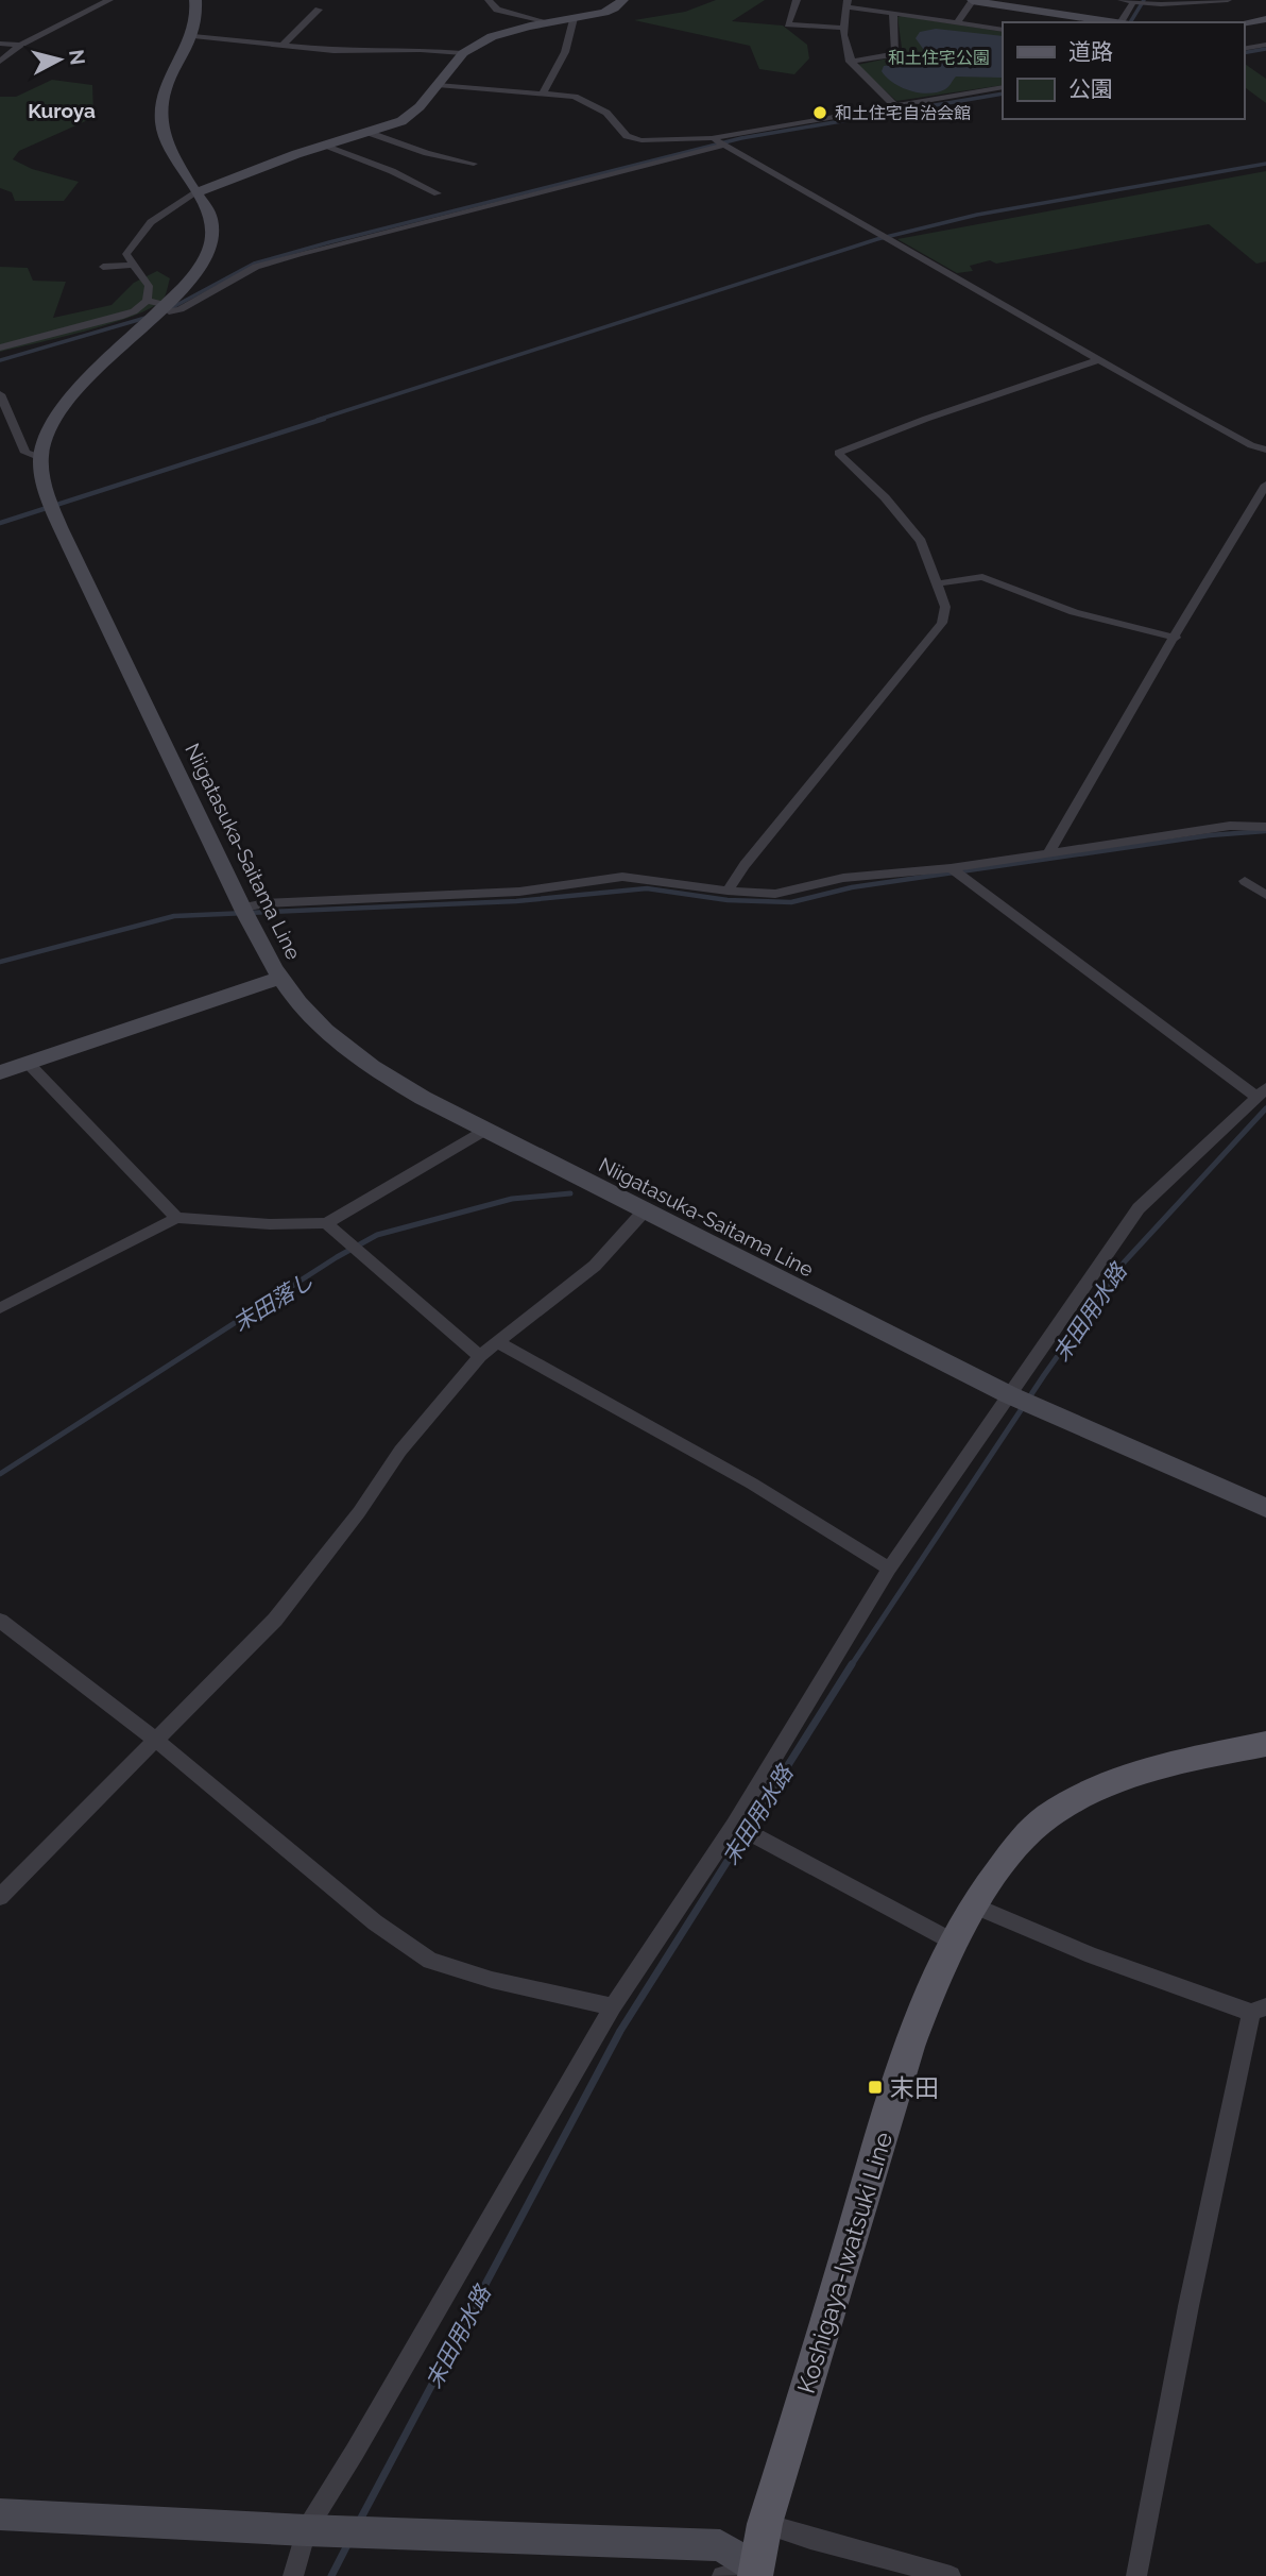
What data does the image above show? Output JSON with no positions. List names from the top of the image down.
{
  "streets": {
    "main road": ["Niigatasuka-Saitama Line", "Koshigaya-Iwatsuki Line"]
  },
  "districts": ["Kuroya"],
  "water": ["末田落し", "末田用水路"],
  "parks": ["和土住宅公園"],
  "places": {
    "other": ["和土住宅自治会館"],
    "transit": ["末田"]
  },
  "legend": ["道路", "公園"],
  "north": "right"
}
